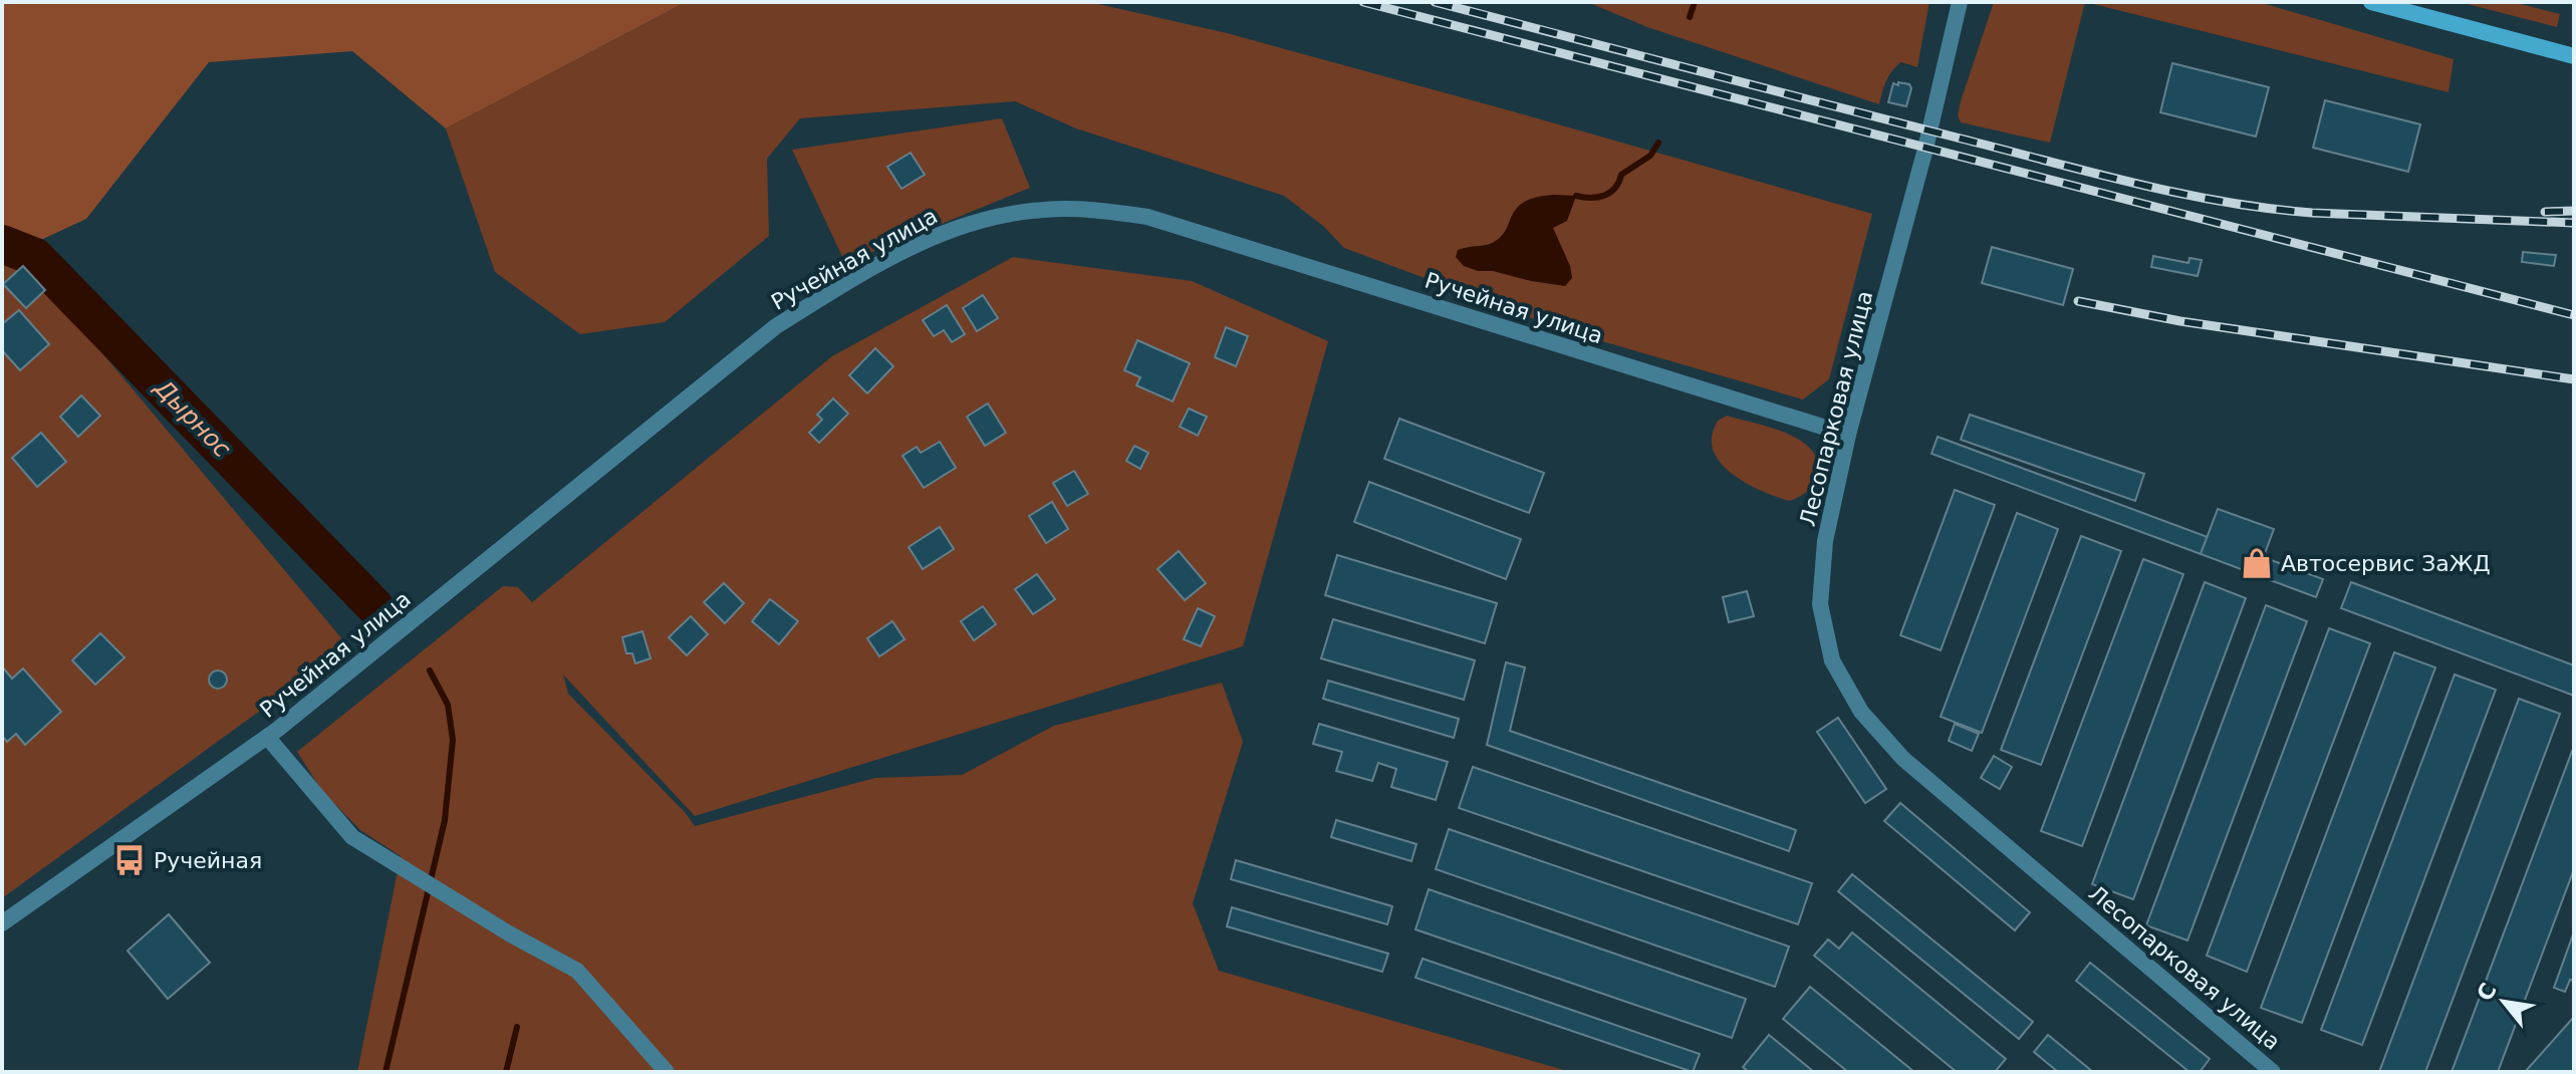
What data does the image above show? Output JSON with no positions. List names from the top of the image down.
{
  "streets": {
    "street": ["Ручейная улица", "Лесопарковая улица"]
  },
  "crossings": [
    ["Ручейная улица", "Лесопарковая улица"]
  ],
  "water": ["Дырнос"],
  "places": {
    "shop": ["Автосервис ЗаЖД"],
    "bus stop": ["Ручейная"]
  },
  "north": "top left"
}
